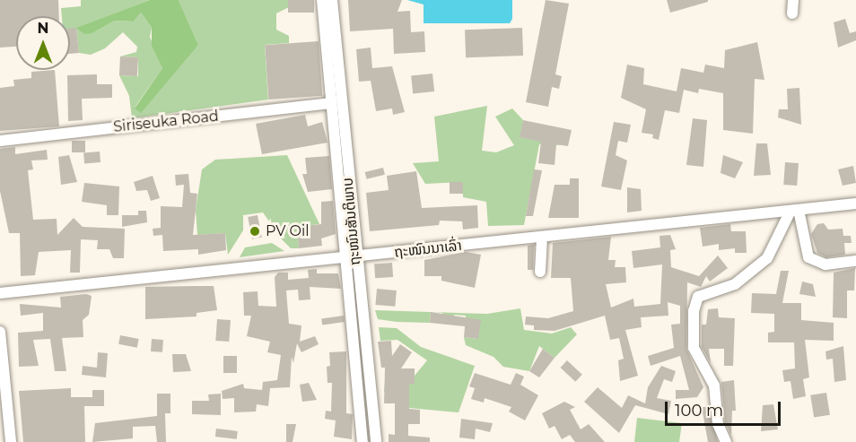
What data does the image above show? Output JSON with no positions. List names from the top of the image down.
{
  "streets": {
    "street": ["Siriseuka Road", "ຖະໜົນສັນຕິພາບ", "ຖະໜົນນາເລົ່າ"]
  },
  "crossings": [
    ["Siriseuka Road", "ຖະໜົນສັນຕິພາບ"],
    ["ຖະໜົນສັນຕິພາບ", "ຖະໜົນນາເລົ່າ"]
  ],
  "places": ["PV Oil"],
  "scale_bar": "100 m",
  "north": "top"
}
